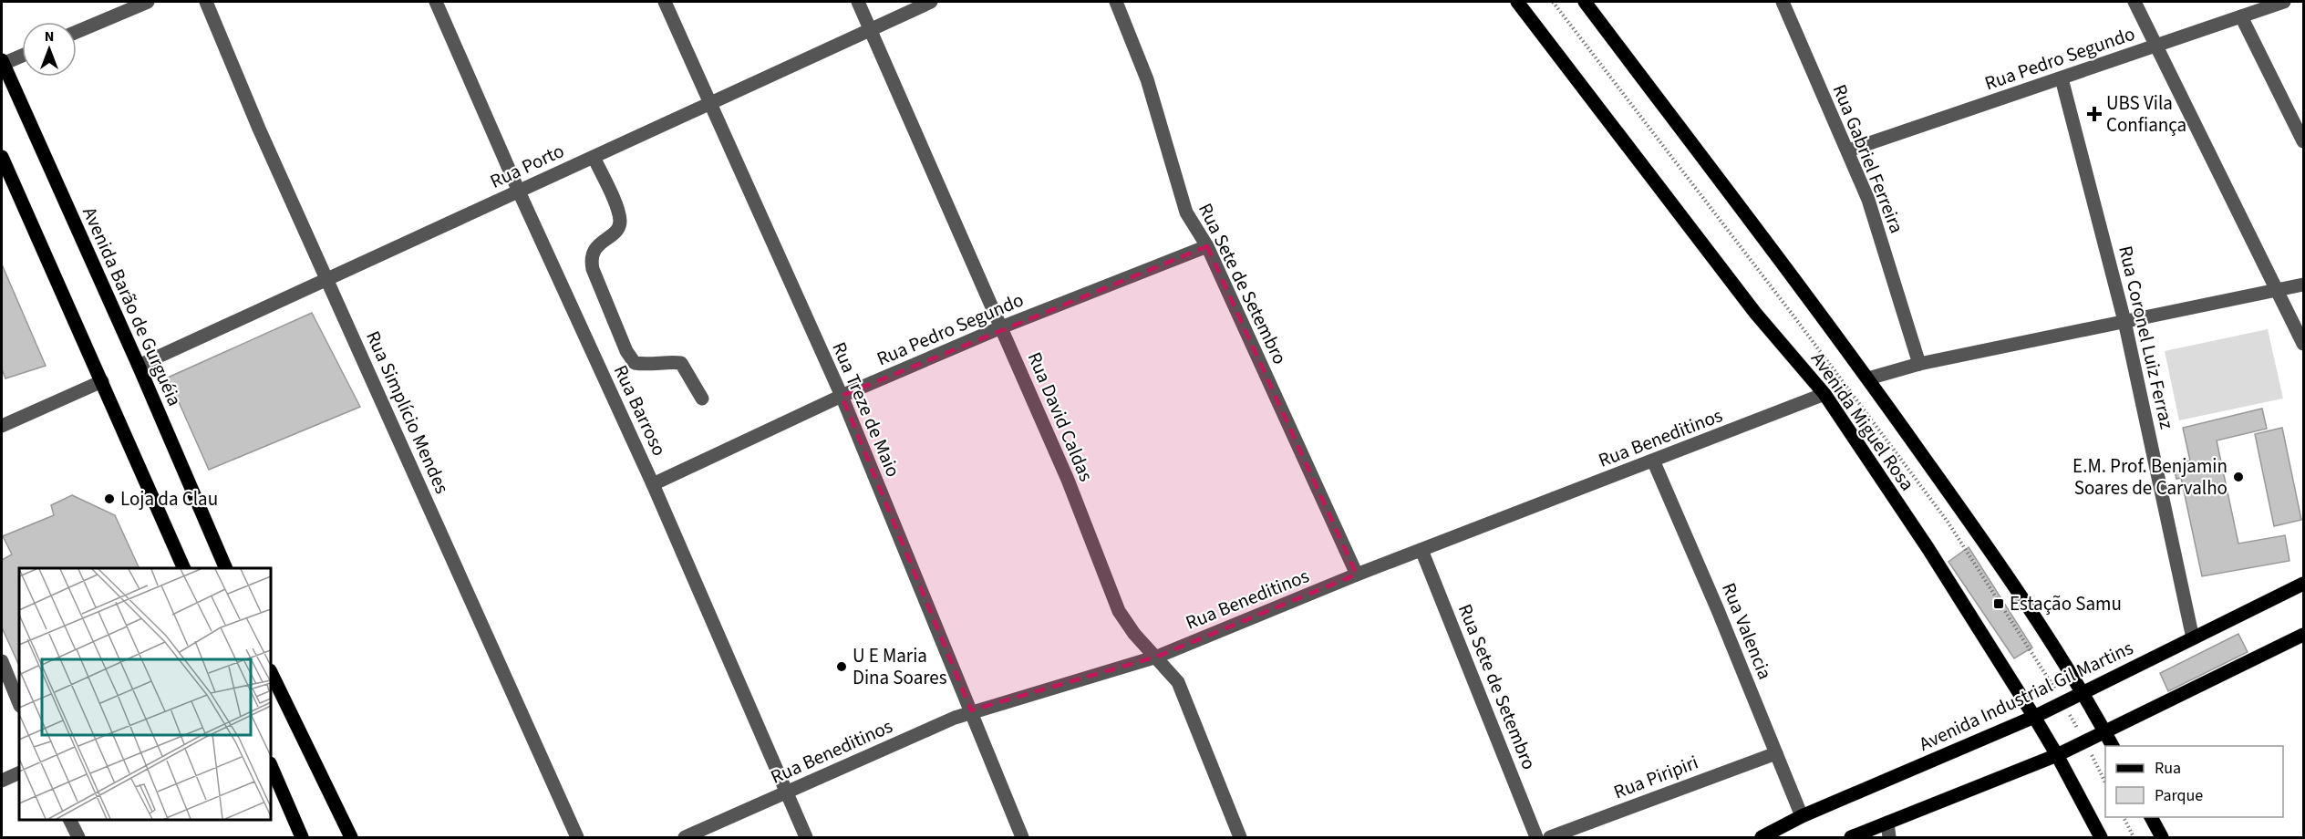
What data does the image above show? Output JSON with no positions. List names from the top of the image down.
{
  "streets": {
    "main road": ["Avenida Barão de Gurguéia", "Avenida Miguel Rosa", "Avenida Industrial Gil Martins"],
    "street": [
      "Rua Pedro Segundo",
      "Rua Gabriel Ferreira",
      "Rua Porto",
      "Rua Sete de Setembro",
      "Rua Coronel Luiz Ferraz",
      "Rua Treze de Maio",
      "Rua Barroso",
      "Rua Simplício Mendes",
      "Rua David Caldas",
      "Rua Beneditinos",
      "Rua Valencia",
      "Rua Piripiri"
    ]
  },
  "crossings": [
    ["Rua Pedro Segundo", "Rua Gabriel Ferreira"],
    ["Rua Pedro Segundo", "Rua Sete de Setembro"],
    ["Rua Pedro Segundo", "Rua Coronel Luiz Ferraz"],
    ["Rua Pedro Segundo", "Rua Treze de Maio"],
    ["Rua Pedro Segundo", "Rua Barroso"],
    ["Rua Pedro Segundo", "Rua David Caldas"],
    ["Rua Porto", "Avenida Barão de Gurguéia"],
    ["Rua Porto", "Rua Treze de Maio"],
    ["Rua Porto", "Rua Barroso"],
    ["Rua Porto", "Rua Simplício Mendes"],
    ["Rua Porto", "Rua David Caldas"],
    ["Rua Sete de Setembro", "Rua Beneditinos"],
    ["Rua Coronel Luiz Ferraz", "Avenida Industrial Gil Martins"],
    ["Rua Treze de Maio", "Rua Beneditinos"],
    ["Rua Barroso", "Rua Beneditinos"],
    ["Rua David Caldas", "Rua Beneditinos"],
    ["Avenida Miguel Rosa", "Rua Beneditinos"],
    ["Avenida Miguel Rosa", "Avenida Industrial Gil Martins"],
    ["Rua Beneditinos", "Rua Valencia"],
    ["Rua Valencia", "Avenida Industrial Gil Martins"],
    ["Rua Valencia", "Rua Piripiri"]
  ],
  "places": {
    "health": ["UBS Vila Confiança"],
    "other": ["E.M. Prof. Benjamin Soares de Carvalho", "Loja da Clau", "U E Maria Dina Soares"],
    "transit": ["Estação Samu"]
  },
  "legend": ["Rua", "Parque"],
  "north": "top"
}
